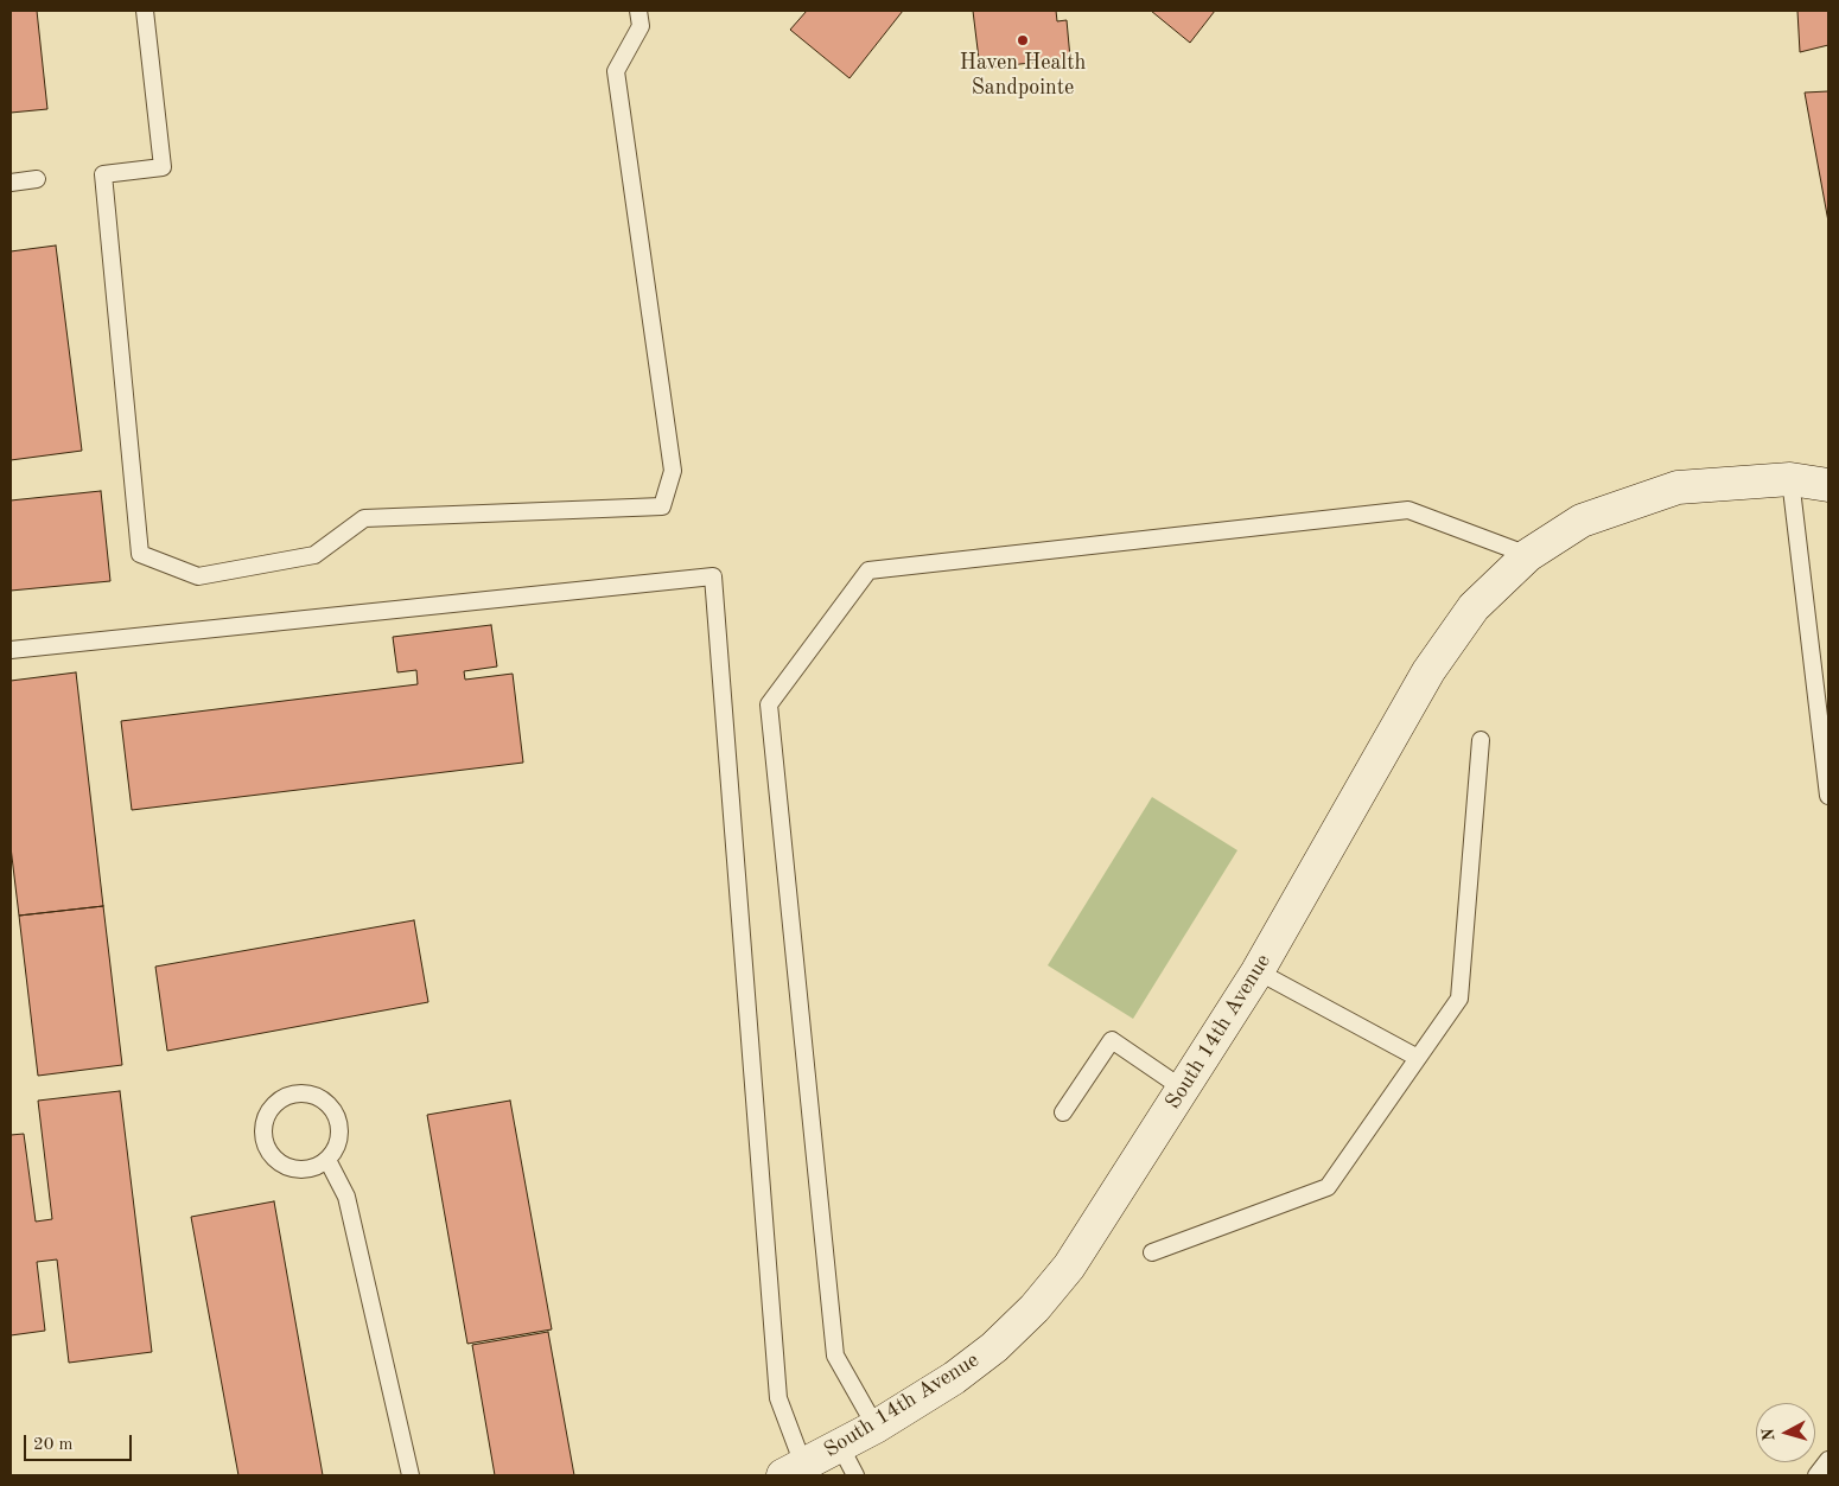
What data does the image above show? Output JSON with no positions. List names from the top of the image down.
{
  "streets": {
    "street": ["South 14th Avenue"]
  },
  "places": ["Haven Health Sandpointe"],
  "scale_bar": "20 m",
  "north": "left"
}
